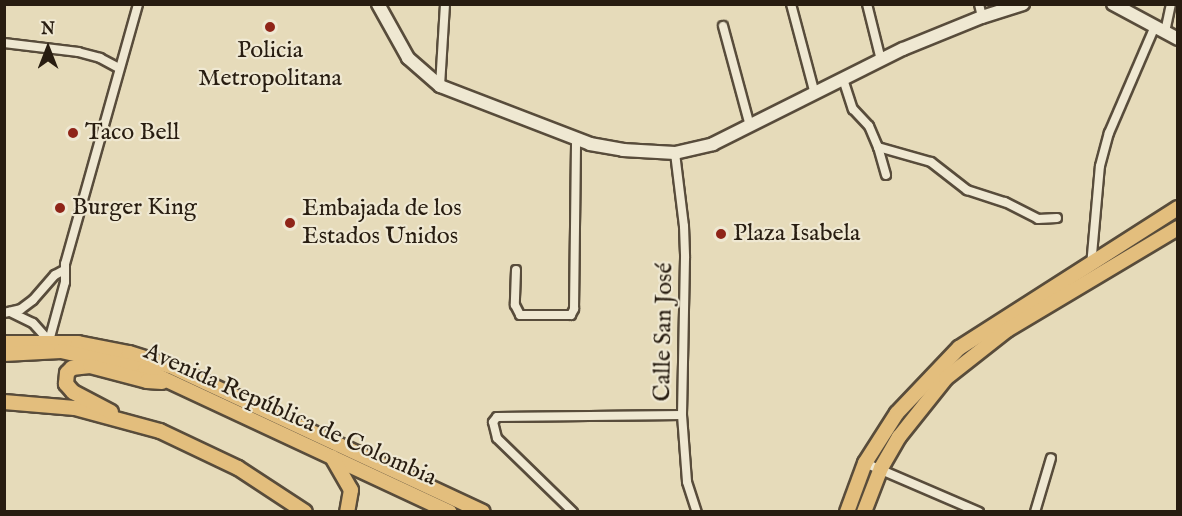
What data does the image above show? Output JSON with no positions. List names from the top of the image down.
{
  "streets": {
    "main road": ["Avenida República de Colombia"],
    "street": ["Calle San José"]
  },
  "places": [
    "Policia Metropolitana",
    "Taco Bell",
    "Burger King",
    "Embajada de los Estados Unidos",
    "Plaza Isabela"
  ],
  "north": "top"
}
